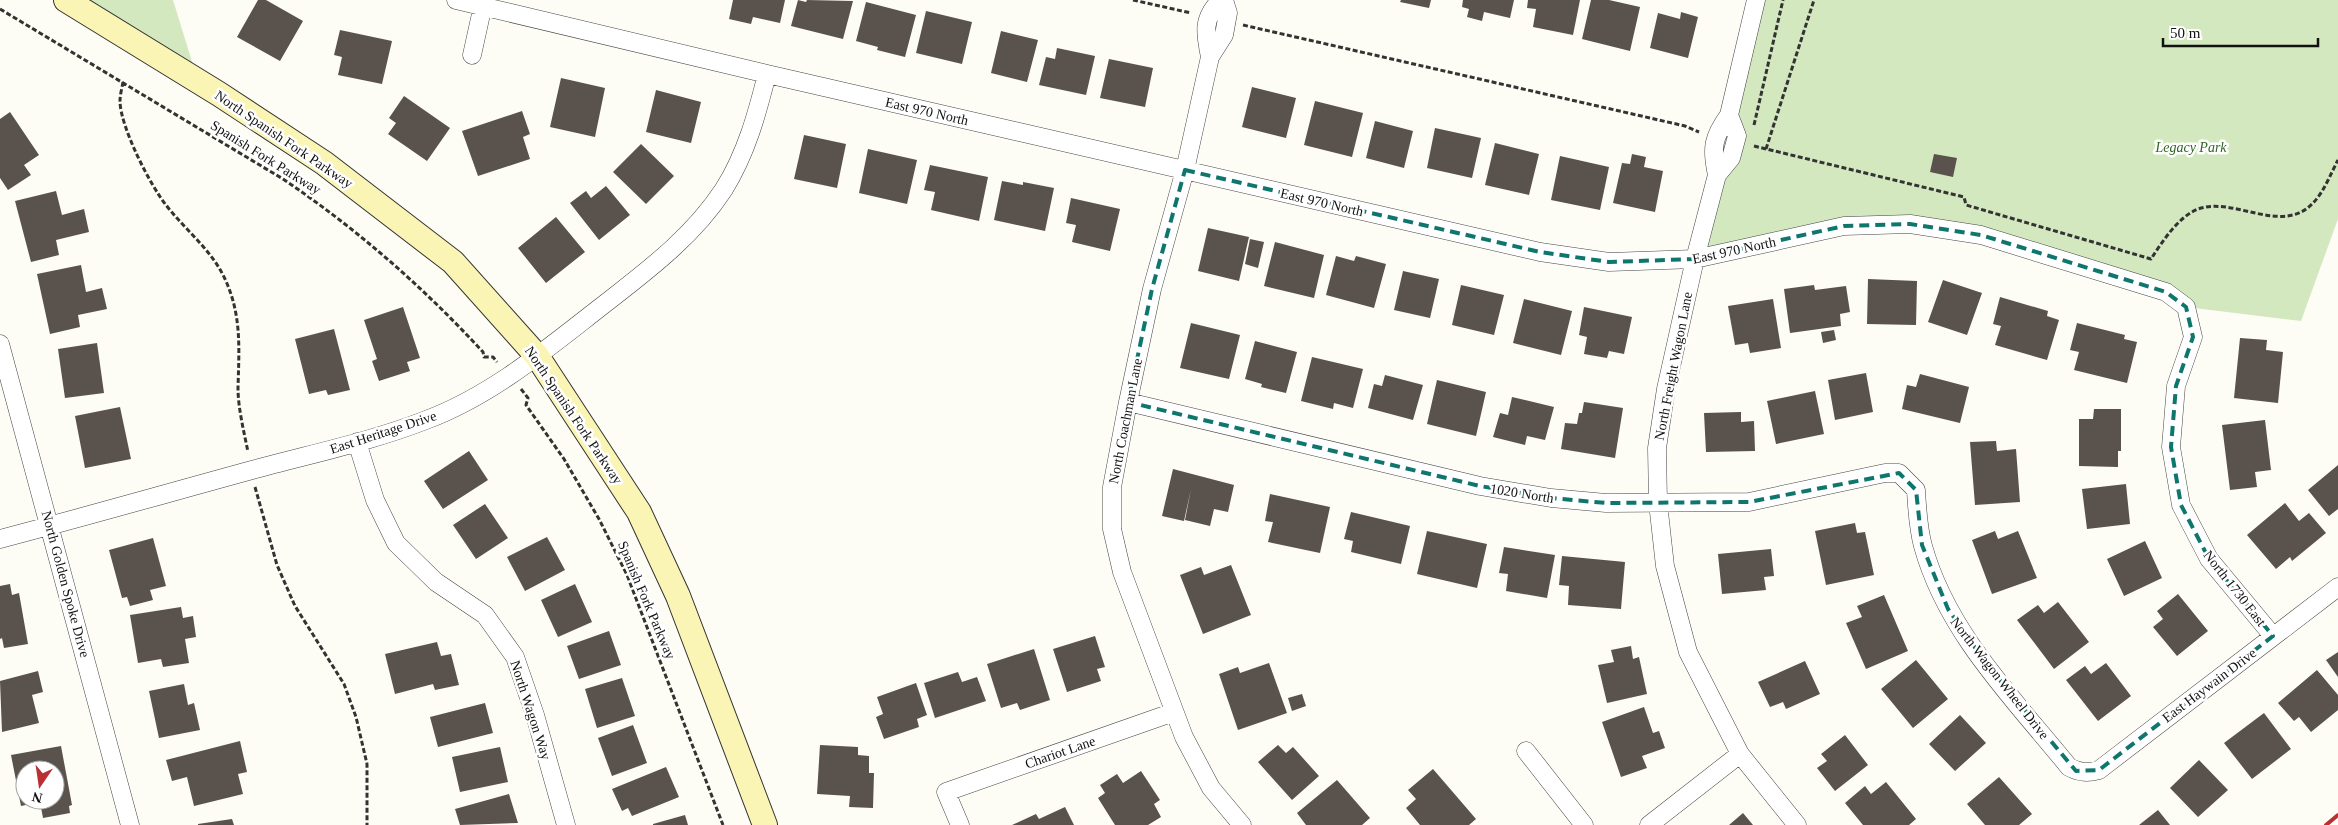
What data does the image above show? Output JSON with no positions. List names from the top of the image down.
{
  "streets": {
    "street": [
      "East 970 North",
      "North Spanish Fork Parkway",
      "North Freight Wagon Lane",
      "North Coachman Lane",
      "East Heritage Drive",
      "1020 North",
      "North Golden Spoke Drive",
      "North 1730 East",
      "North Wagon Wheel Drive",
      "East Haywain Drive",
      "North Wagon Way",
      "Chariot Lane"
    ],
    "path": ["Spanish Fork Parkway"]
  },
  "crossings": [
    ["East 970 North", "North Freight Wagon Lane"],
    ["East 970 North", "North Coachman Lane"],
    ["East 970 North", "East Heritage Drive"],
    ["East 970 North", "North 1730 East"],
    ["North Spanish Fork Parkway", "East Heritage Drive"],
    ["North Freight Wagon Lane", "1020 North"],
    ["North Coachman Lane", "1020 North"],
    ["North Coachman Lane", "Chariot Lane"],
    ["East Heritage Drive", "North Golden Spoke Drive"],
    ["East Heritage Drive", "North Wagon Way"],
    ["1020 North", "North Wagon Wheel Drive"],
    ["North 1730 East", "East Haywain Drive"],
    ["North Wagon Wheel Drive", "East Haywain Drive"]
  ],
  "parks": ["Legacy Park"],
  "scale_bar": "50 m",
  "north": "bottom"
}
